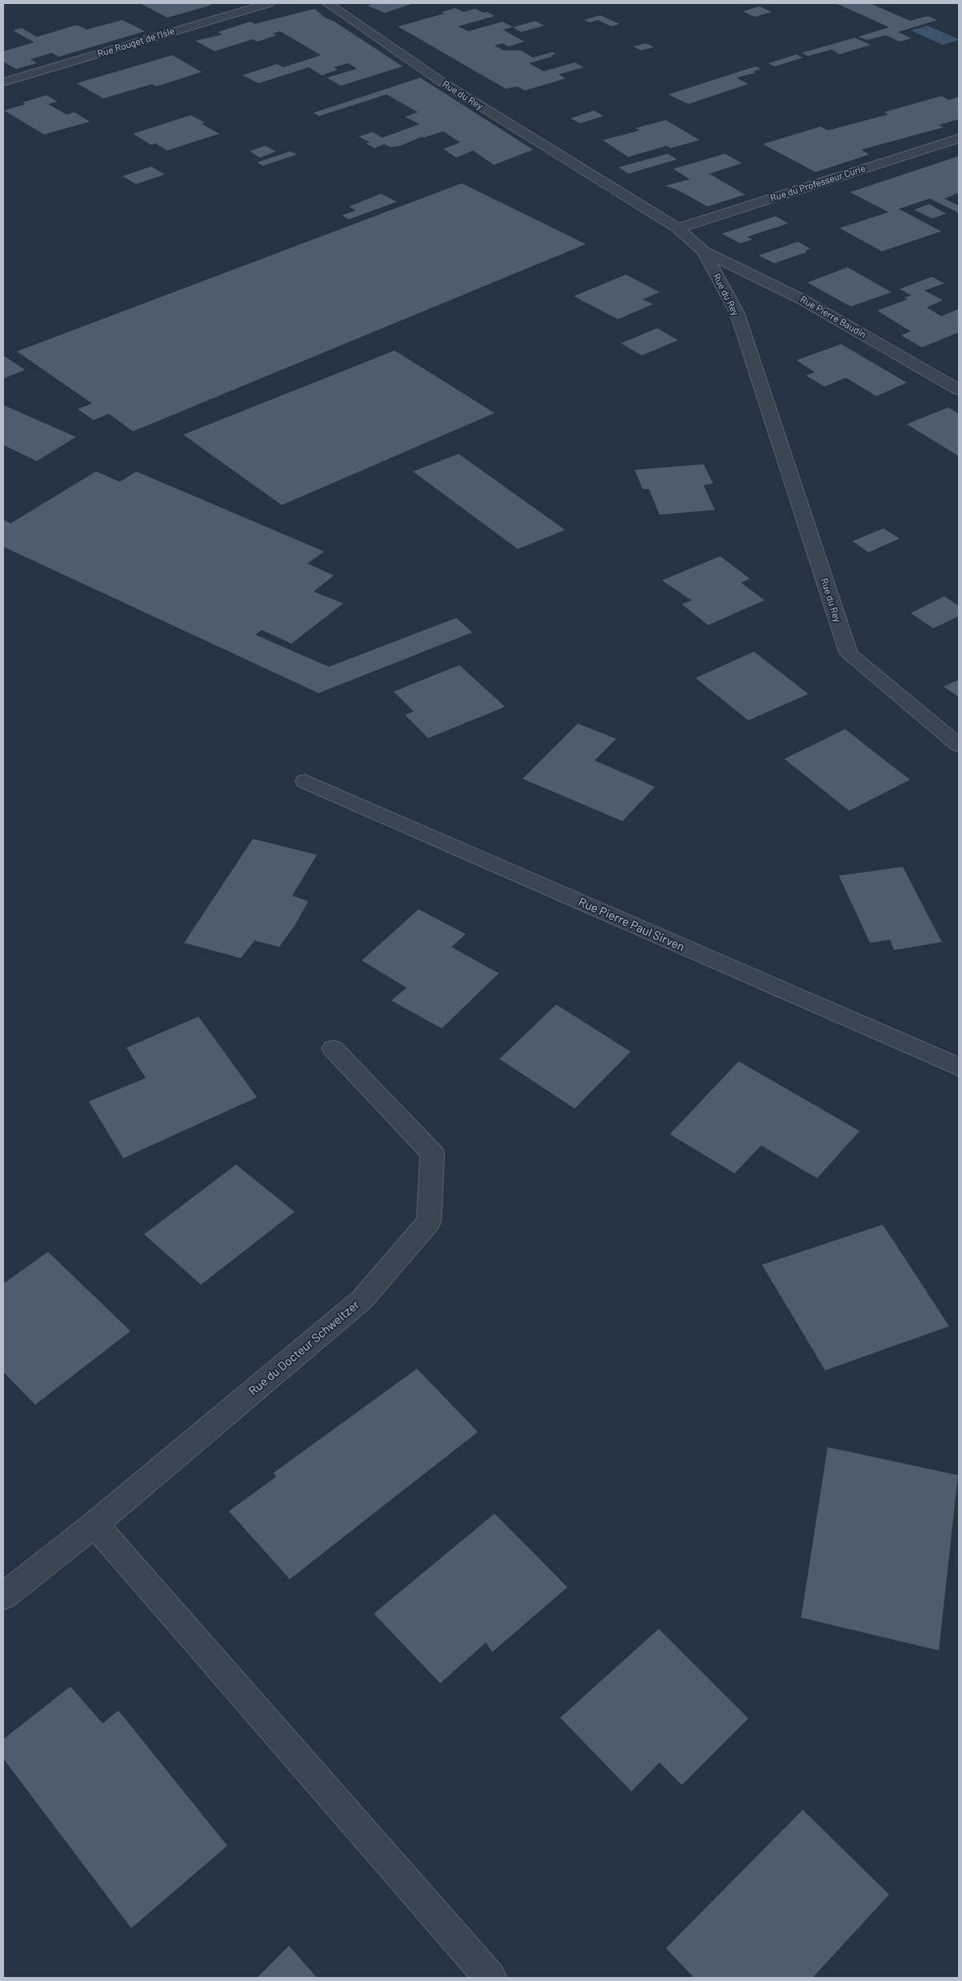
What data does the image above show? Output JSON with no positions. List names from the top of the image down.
{
  "streets": {
    "street": [
      "Rue Rouget de l'Isle",
      "Rue du Rey",
      "Rue du Professeur Curie",
      "Rue Pierre Baudin",
      "Rue Pierre Paul Sirven",
      "Rue du Docteur Schweitzer"
    ]
  },
  "crossings": [
    ["Rue du Rey", "Rue du Professeur Curie"],
    ["Rue du Rey", "Rue Pierre Baudin"]
  ]
}
